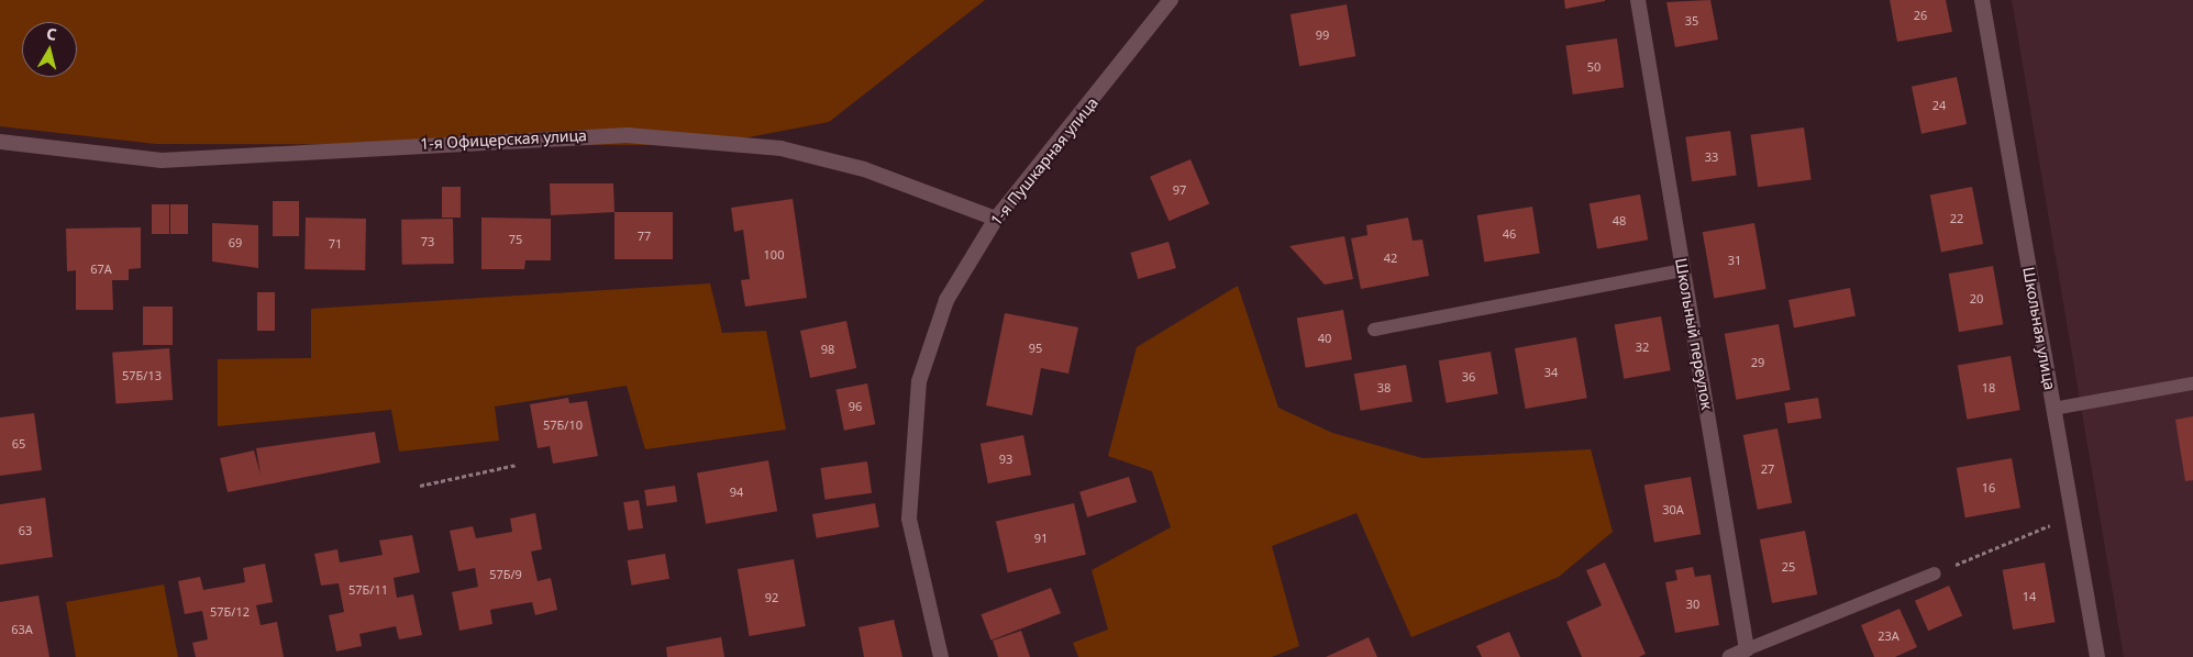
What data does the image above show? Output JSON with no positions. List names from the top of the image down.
{
  "streets": {
    "street": [
      "1-я Офицерская улица",
      "1-я Пушкарная улица",
      "Школьная улица",
      "Школьный переулок"
    ]
  },
  "crossings": [
    ["1-я Офицерская улица", "1-я Пушкарная улица"]
  ],
  "house_numbers": [
    "26",
    "35",
    "99",
    "50",
    "24",
    "33",
    "97",
    "22",
    "48",
    "46",
    "77",
    "75",
    "73",
    "69",
    "71",
    "100",
    "42",
    "31",
    "67А",
    "20",
    "40",
    "32",
    "95",
    "98",
    "29",
    "34",
    "57Б/13",
    "36",
    "38",
    "18",
    "96",
    "57Б/10",
    "65",
    "93",
    "27",
    "16",
    "94",
    "30А",
    "63",
    "91",
    "25",
    "57Б/9",
    "57Б/11",
    "14",
    "92",
    "30",
    "57Б/12",
    "63А",
    "23А"
  ],
  "north": "top"
}
